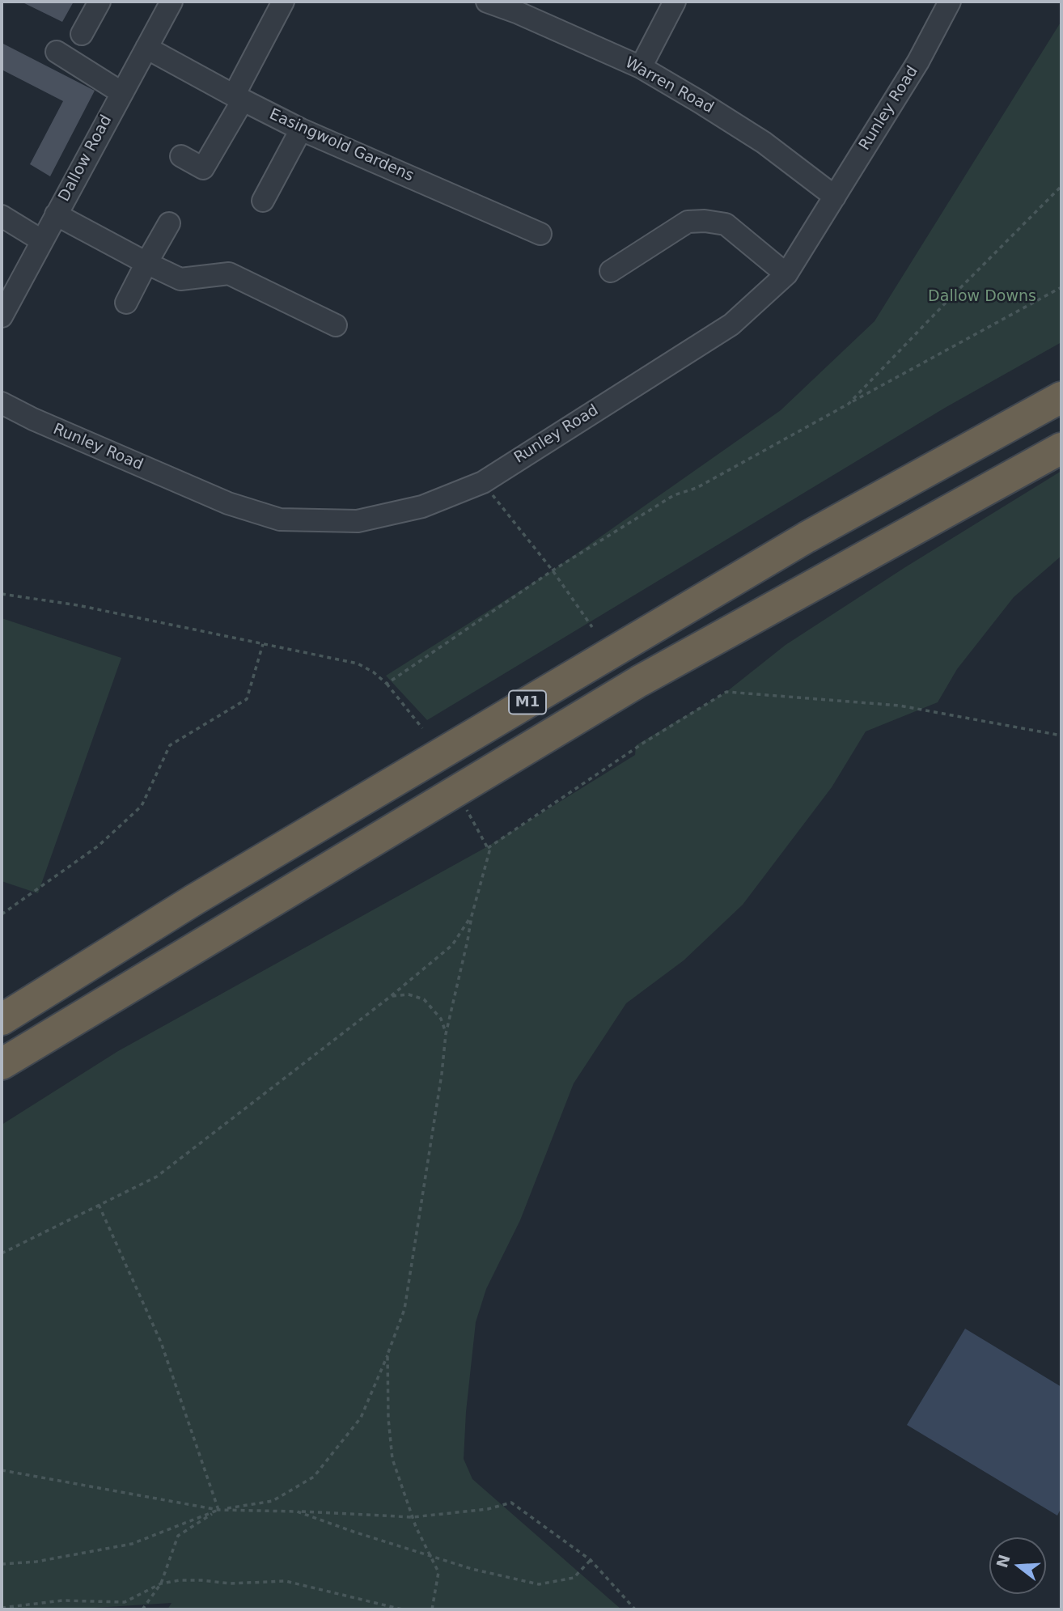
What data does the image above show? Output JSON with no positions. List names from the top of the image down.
{
  "streets": {
    "highway": ["M1"],
    "street": [
      "Warren Road",
      "Runley Road",
      "Easingwold Gardens",
      "Dallow Road"
    ]
  },
  "crossings": [
    ["Warren Road", "Runley Road"],
    ["Easingwold Gardens", "Dallow Road"]
  ],
  "parks": ["Dallow Downs"],
  "north": "left"
}
